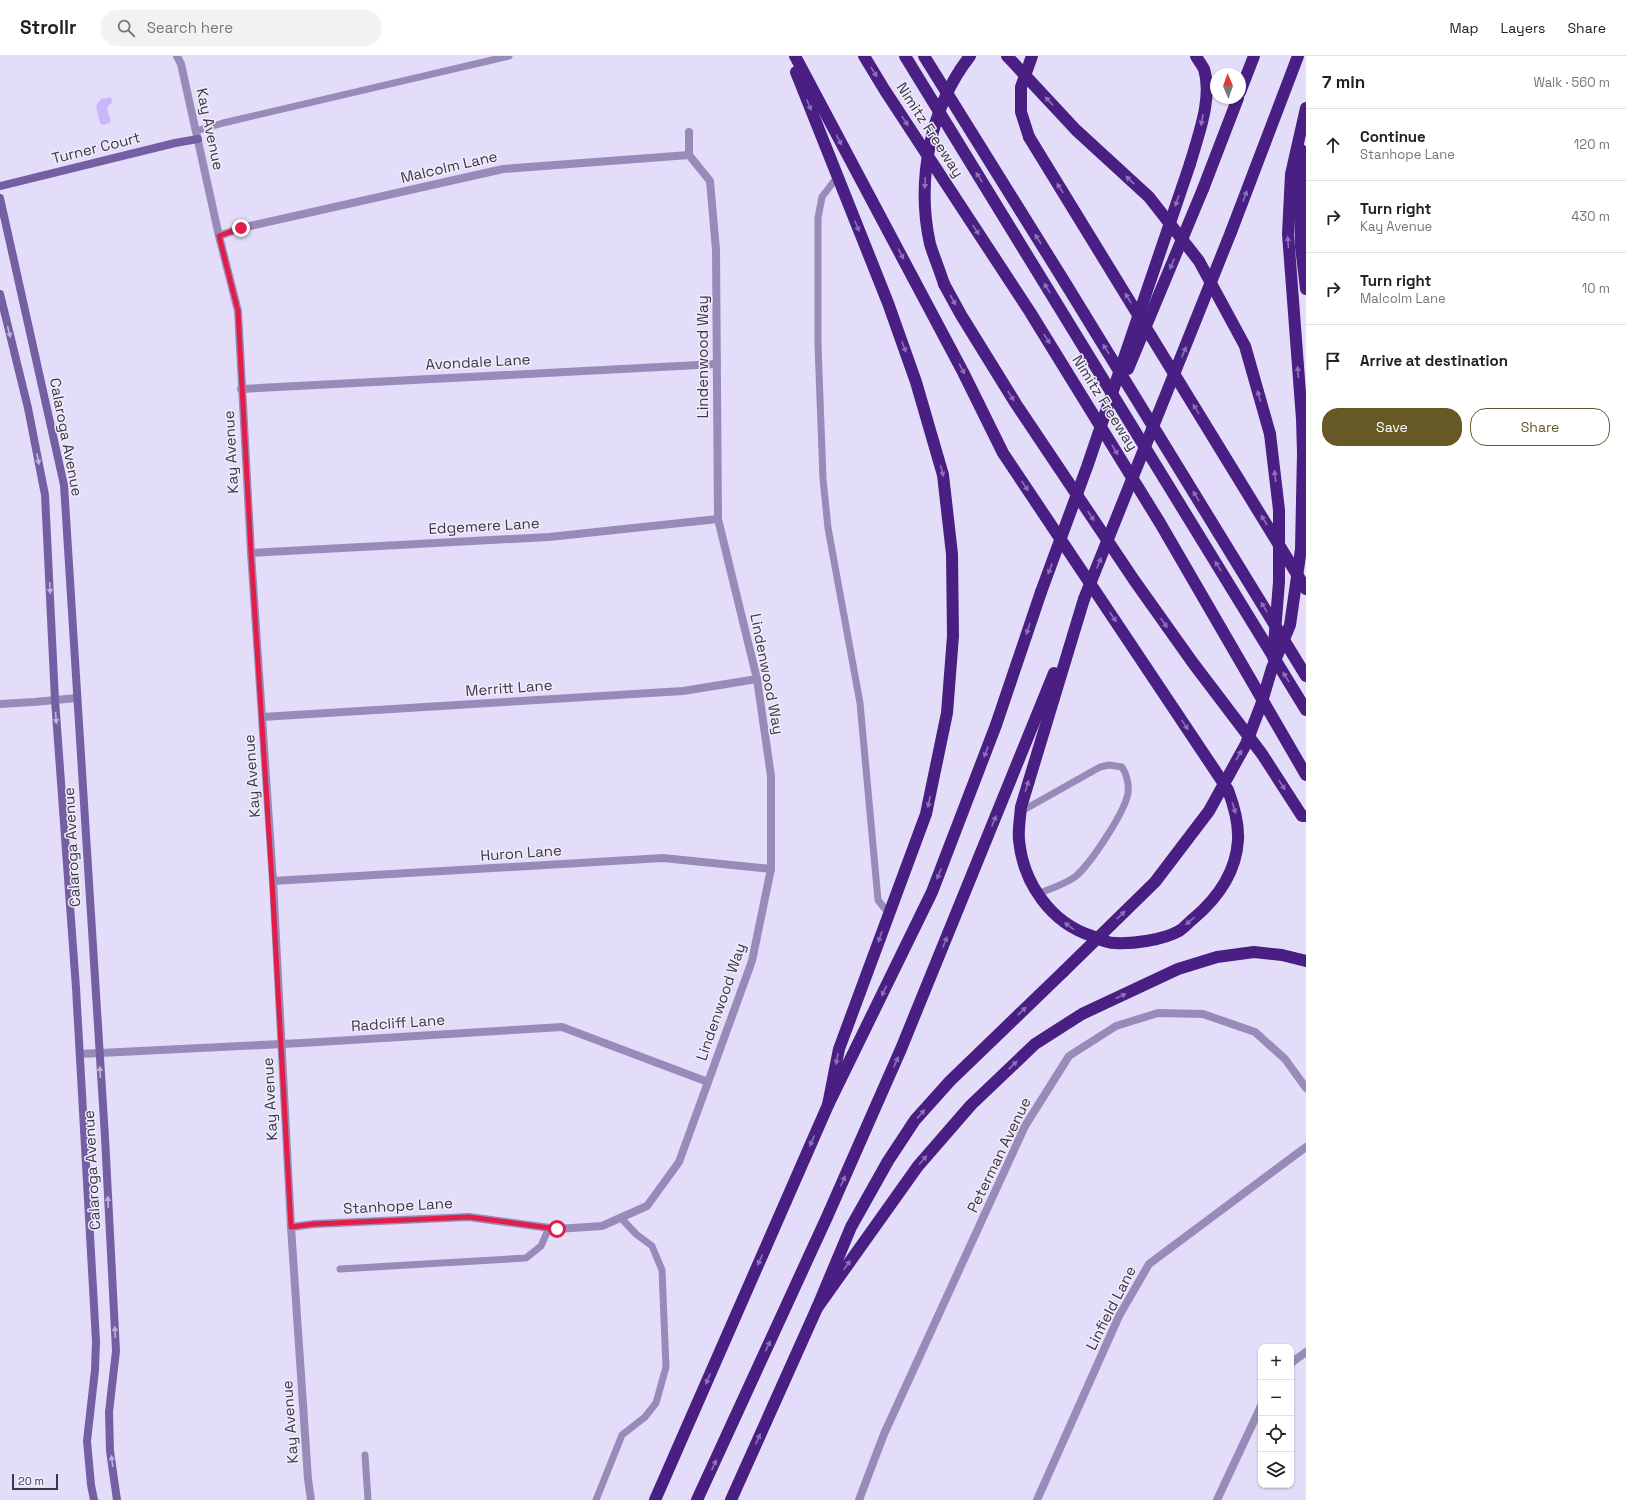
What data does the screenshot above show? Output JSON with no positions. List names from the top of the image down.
{
  "streets": {
    "highway": ["Nimitz Freeway"],
    "street": [
      "Kay Avenue",
      "Turner Court",
      "Malcolm Lane",
      "Lindenwood Way",
      "Avondale Lane",
      "Calaroga Avenue",
      "Edgemere Lane",
      "Merritt Lane",
      "Huron Lane",
      "Radcliff Lane",
      "Peterman Avenue",
      "Stanhope Lane",
      "Linfield Lane"
    ]
  },
  "crossings": [
    ["Kay Avenue", "Turner Court"],
    ["Kay Avenue", "Malcolm Lane"],
    ["Kay Avenue", "Avondale Lane"],
    ["Kay Avenue", "Edgemere Lane"],
    ["Kay Avenue", "Merritt Lane"],
    ["Kay Avenue", "Huron Lane"],
    ["Kay Avenue", "Radcliff Lane"],
    ["Kay Avenue", "Stanhope Lane"],
    ["Malcolm Lane", "Lindenwood Way"],
    ["Lindenwood Way", "Avondale Lane"],
    ["Lindenwood Way", "Edgemere Lane"],
    ["Lindenwood Way", "Merritt Lane"],
    ["Lindenwood Way", "Huron Lane"],
    ["Lindenwood Way", "Radcliff Lane"],
    ["Lindenwood Way", "Stanhope Lane"],
    ["Calaroga Avenue", "Radcliff Lane"]
  ],
  "scale_bar": "20 m",
  "north": "top",
  "page": {
    "header": "Strollr",
    "search": "Search here",
    "nav": ["Map", "Layers", "Share"],
    "heading": ["7 min", "Walk · 560 m"],
    "list": [
      ["Continue", "Stanhope Lane", "120 m"],
      ["Turn right", "Kay Avenue", "430 m"],
      ["Turn right", "Malcolm Lane", "10 m"],
      "Arrive at destination"
    ],
    "buttons": ["Save", "Share"],
    "map_buttons": ["+", "−"],
    "scale": "20 m"
  }
}
